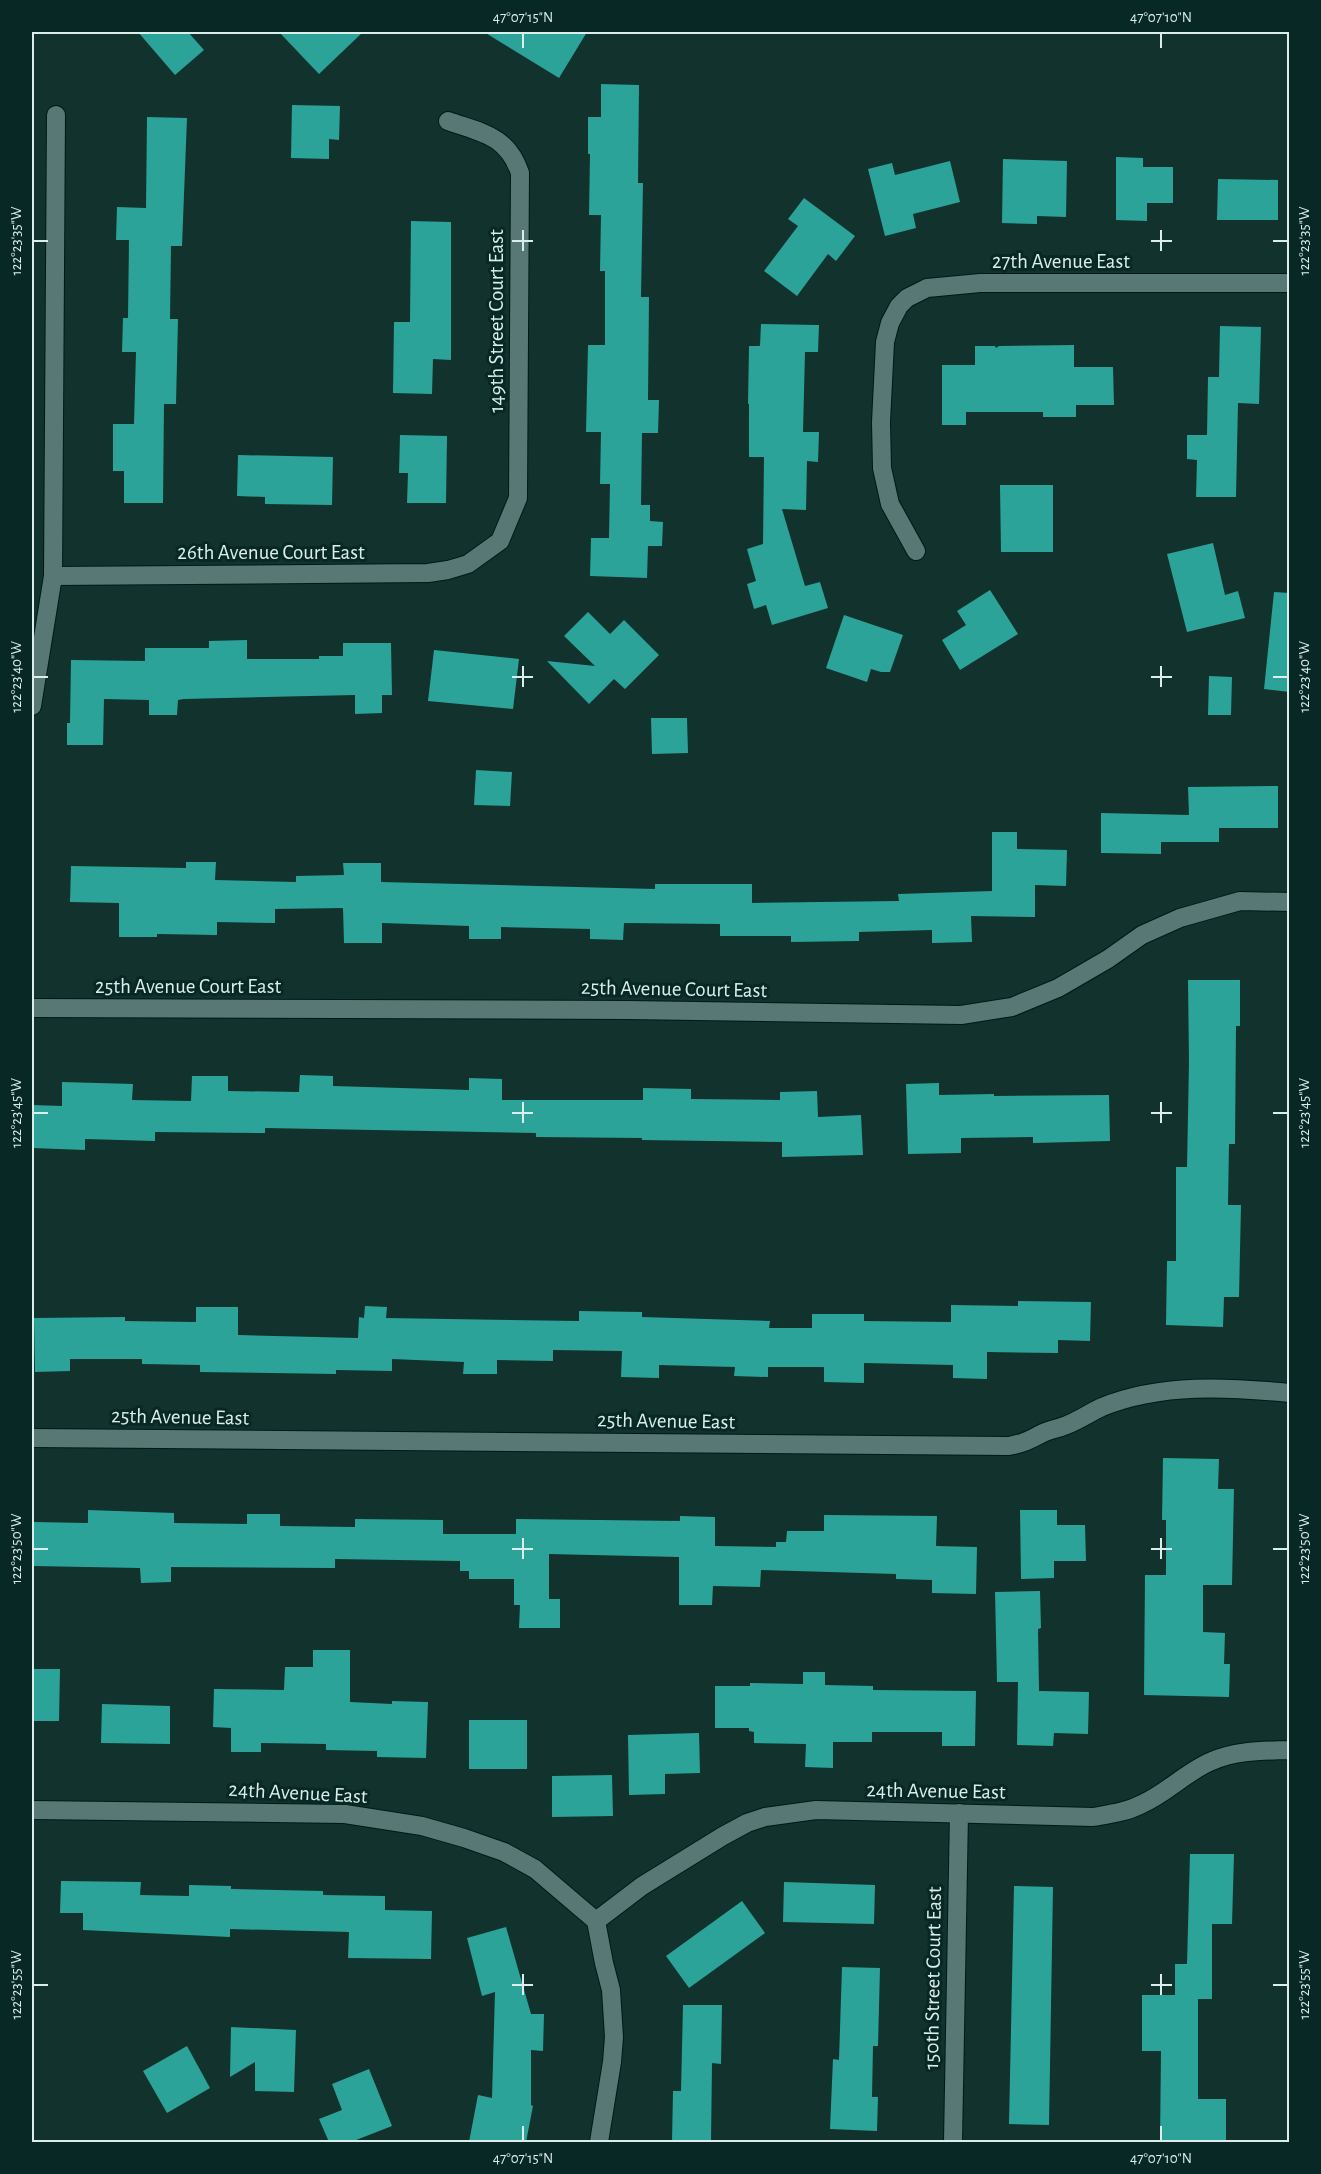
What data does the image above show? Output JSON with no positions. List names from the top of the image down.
{
  "streets": {
    "street": [
      "27th Avenue East",
      "149th Street Court East",
      "26th Avenue Court East",
      "25th Avenue Court East",
      "25th Avenue East",
      "24th Avenue East",
      "150th Street Court East"
    ]
  },
  "crossings": [
    ["149th Street Court East", "26th Avenue Court East"],
    ["24th Avenue East", "150th Street Court East"]
  ],
  "coordinates": [
    "47°07'15\"N",
    "47°07'10\"N",
    "122°23'35\"W",
    "122°23'40\"W",
    "122°23'45\"W",
    "122°23'50\"W",
    "122°23'55\"W"
  ]
}
